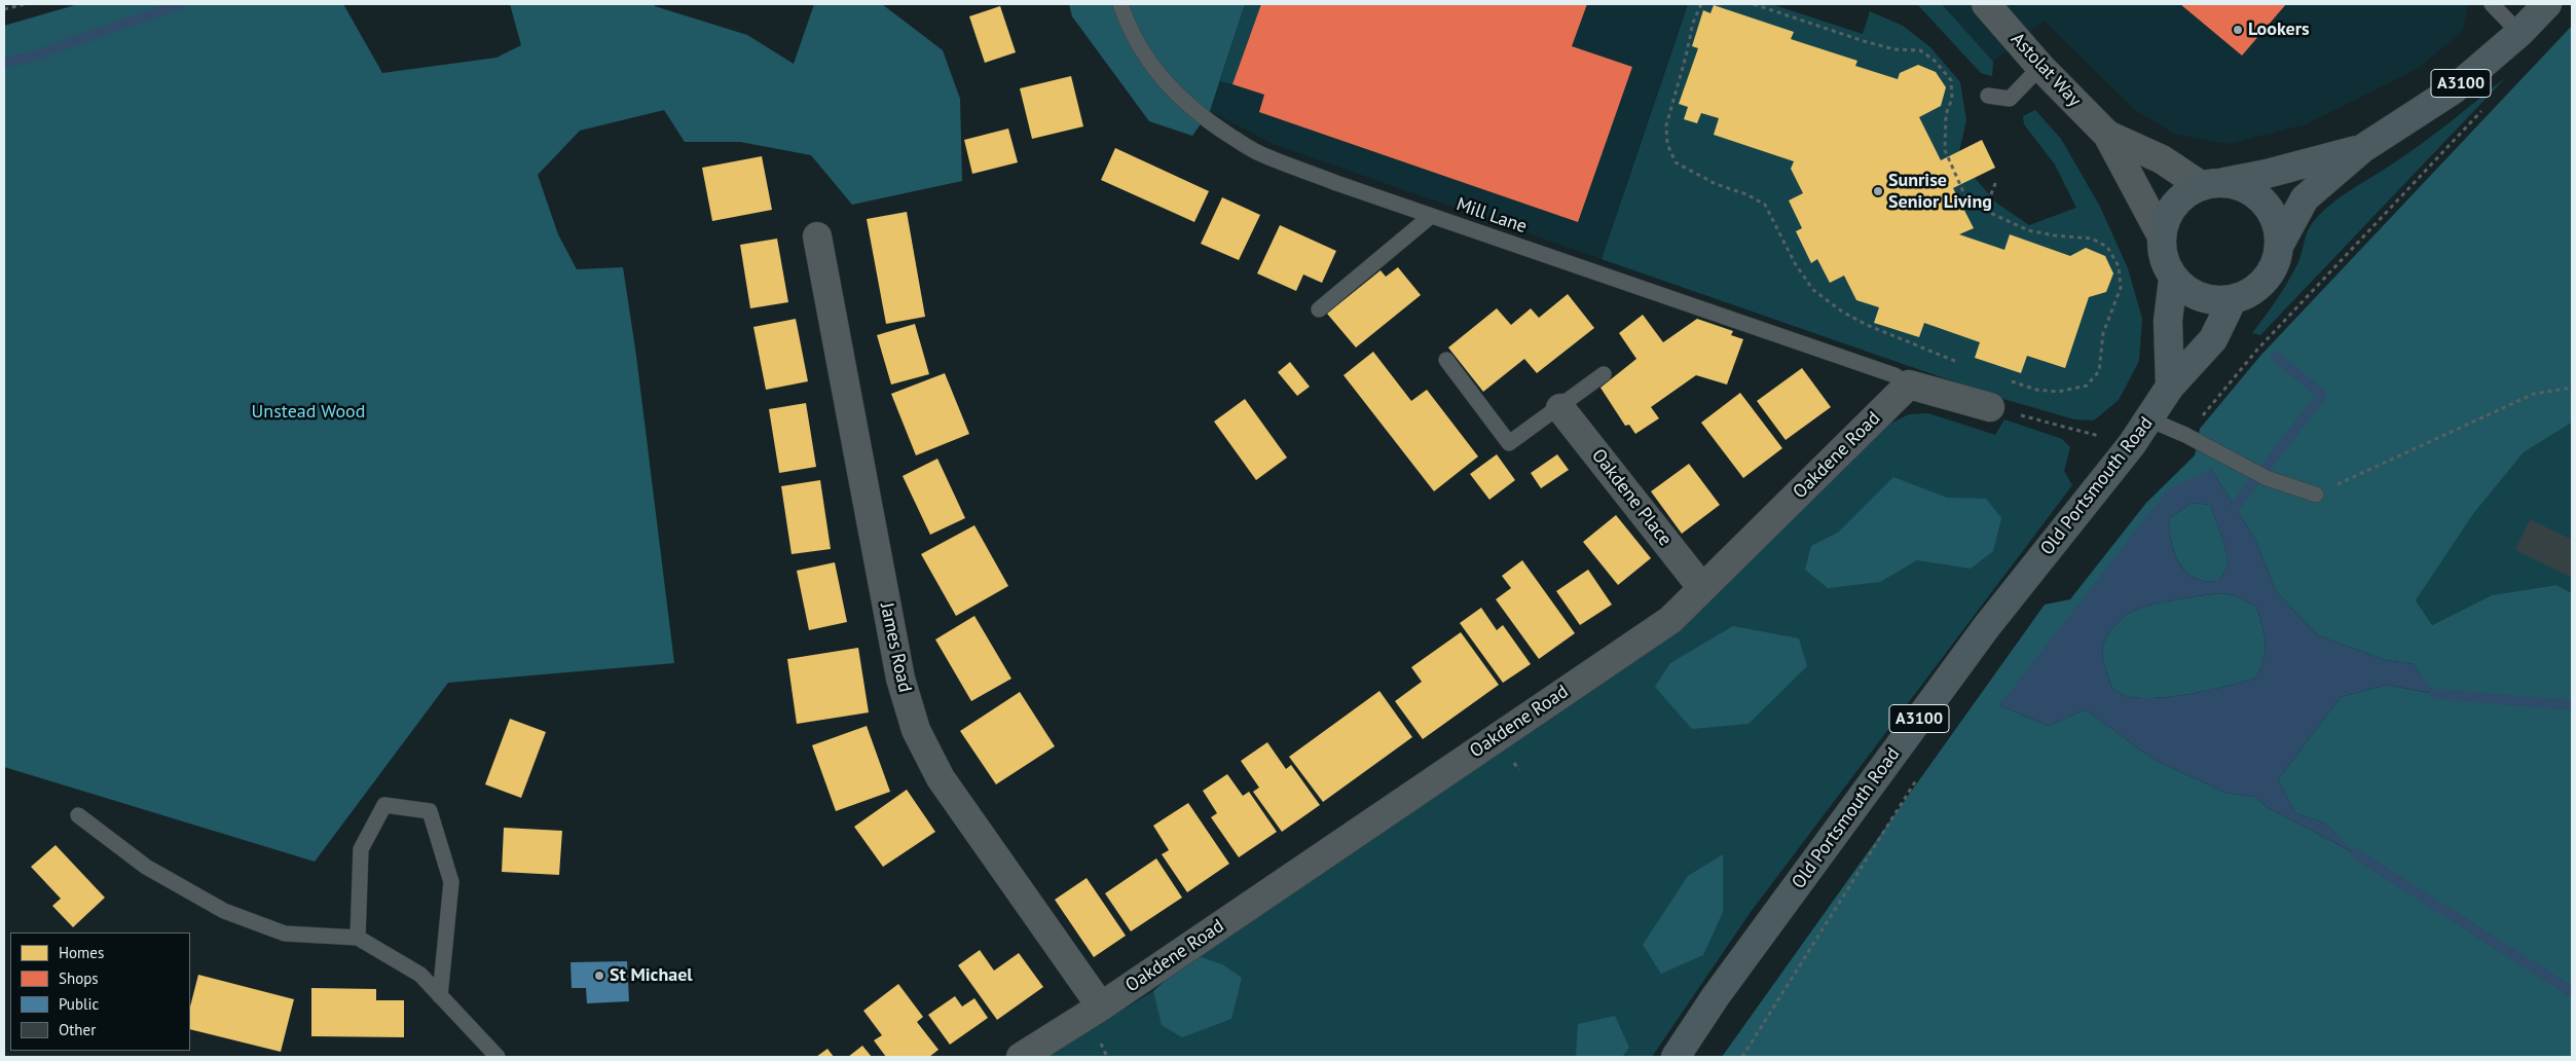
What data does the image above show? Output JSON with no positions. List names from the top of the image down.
{
  "streets": {
    "main road": ["A3100", "Old Portsmouth Road"],
    "street": [
      "Astolat Way",
      "Oakdene Road",
      "Oakdene Place",
      "James Road"
    ],
    "lane": ["Mill Lane"]
  },
  "crossings": [
    ["Astolat Way", "A3100"],
    ["Astolat Way", "Old Portsmouth Road"],
    ["A3100", "Old Portsmouth Road"],
    ["Mill Lane", "Oakdene Road"],
    ["Oakdene Road", "Oakdene Place"],
    ["Oakdene Road", "James Road"]
  ],
  "parks": ["Unstead Wood"],
  "places": ["Lookers", "Sunrise Senior Living", "St Michael"],
  "legend": [
    "Homes",
    "Shops",
    "Public",
    "Other"
  ]
}
